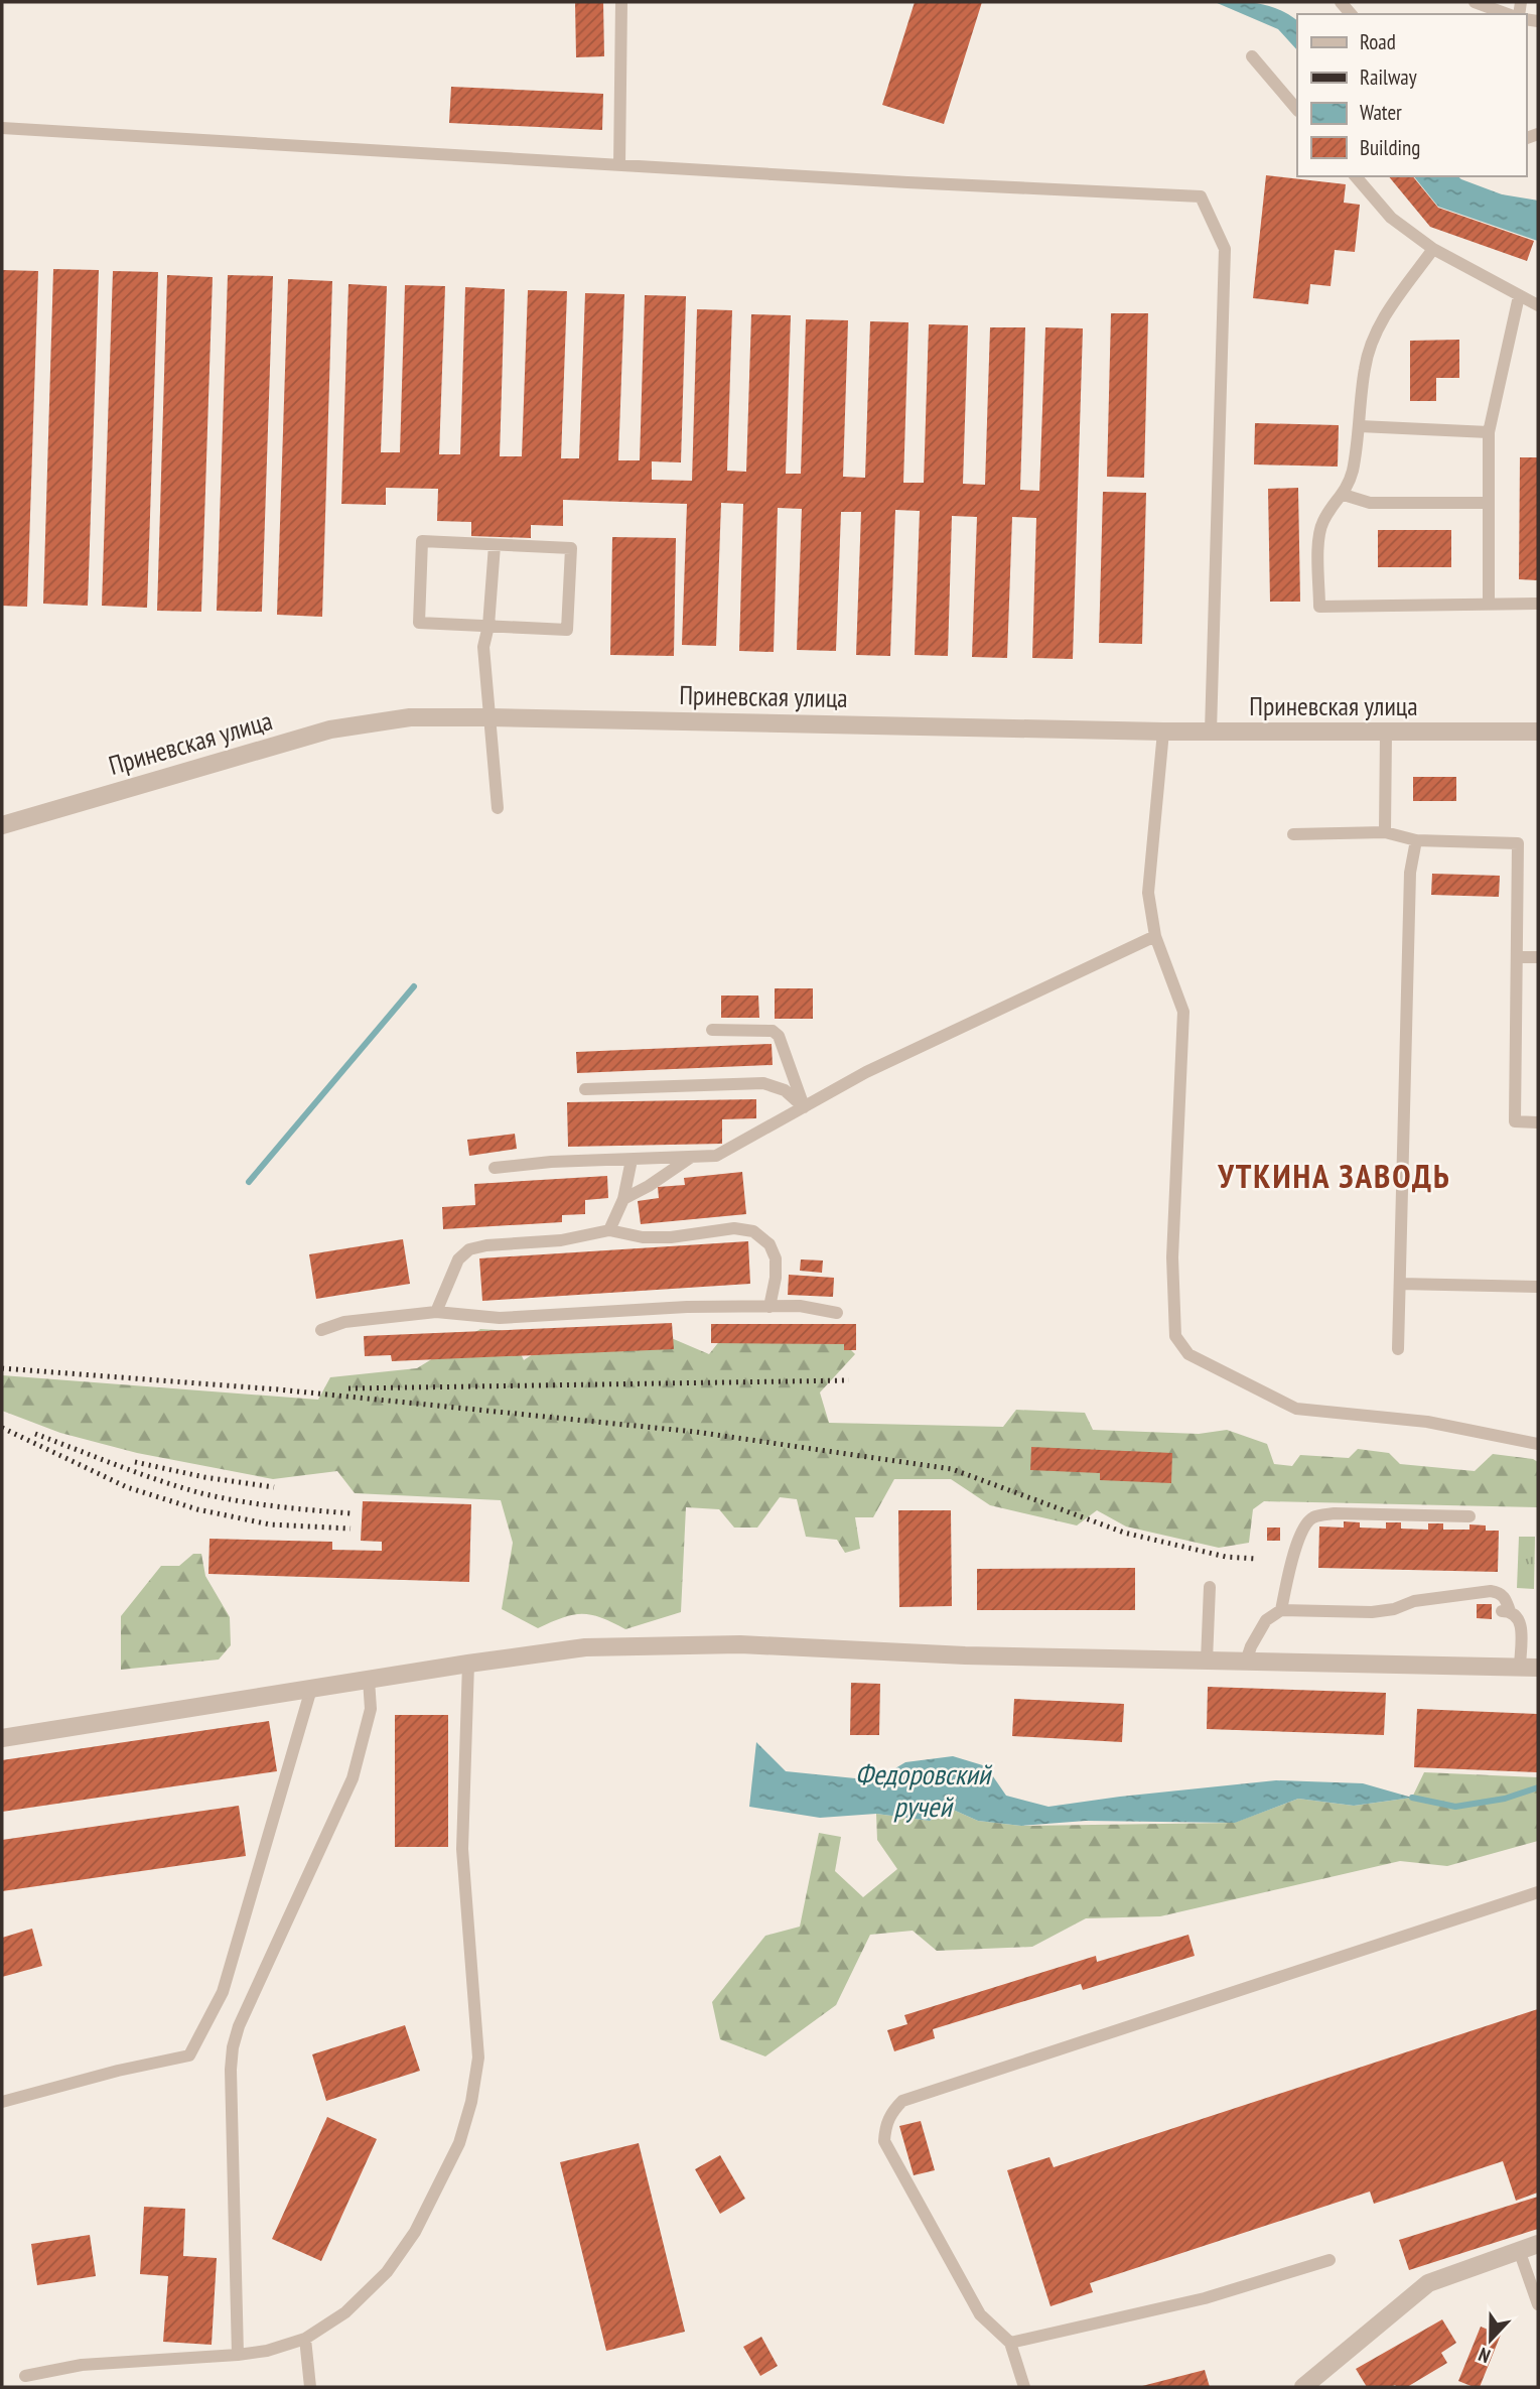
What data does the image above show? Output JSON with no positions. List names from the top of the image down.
{
  "streets": {
    "street": ["Приневская улица"]
  },
  "districts": ["УТКИНА ЗАВОДЬ"],
  "water": ["Федоровский ручей"],
  "legend": [
    "Road",
    "Railway",
    "Water",
    "Building"
  ],
  "north": "bottom"
}
